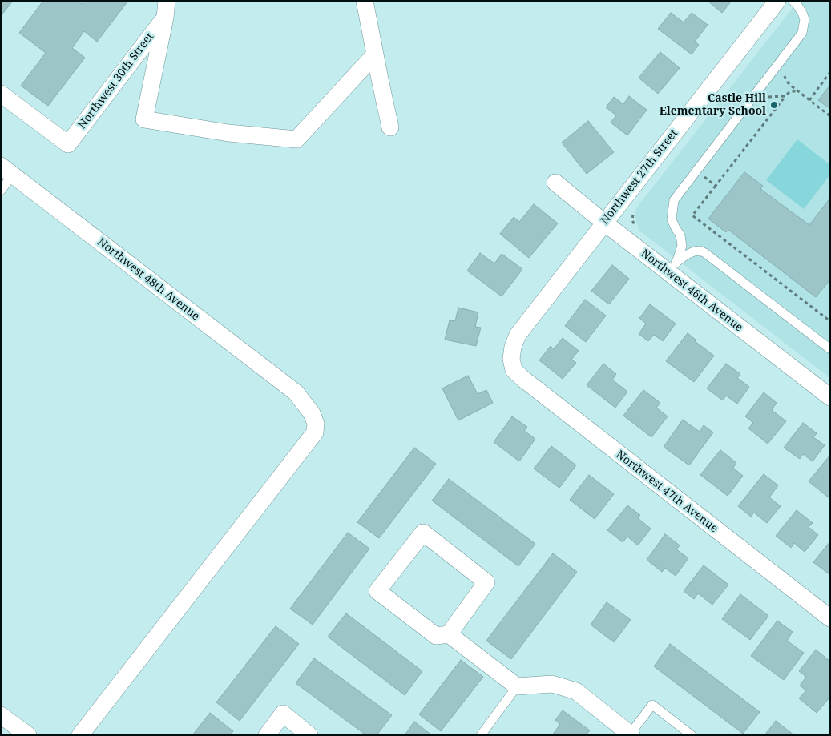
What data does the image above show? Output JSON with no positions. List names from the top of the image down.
{
  "streets": {
    "street": [
      "Northwest 30th Street",
      "Northwest 27th Street",
      "Northwest 48th Avenue",
      "Northwest 46th Avenue",
      "Northwest 47th Avenue"
    ]
  },
  "crossings": [
    ["Northwest 27th Street", "Northwest 46th Avenue"],
    ["Northwest 27th Street", "Northwest 47th Avenue"]
  ],
  "places": ["Castle Hill Elementary School"]
}
